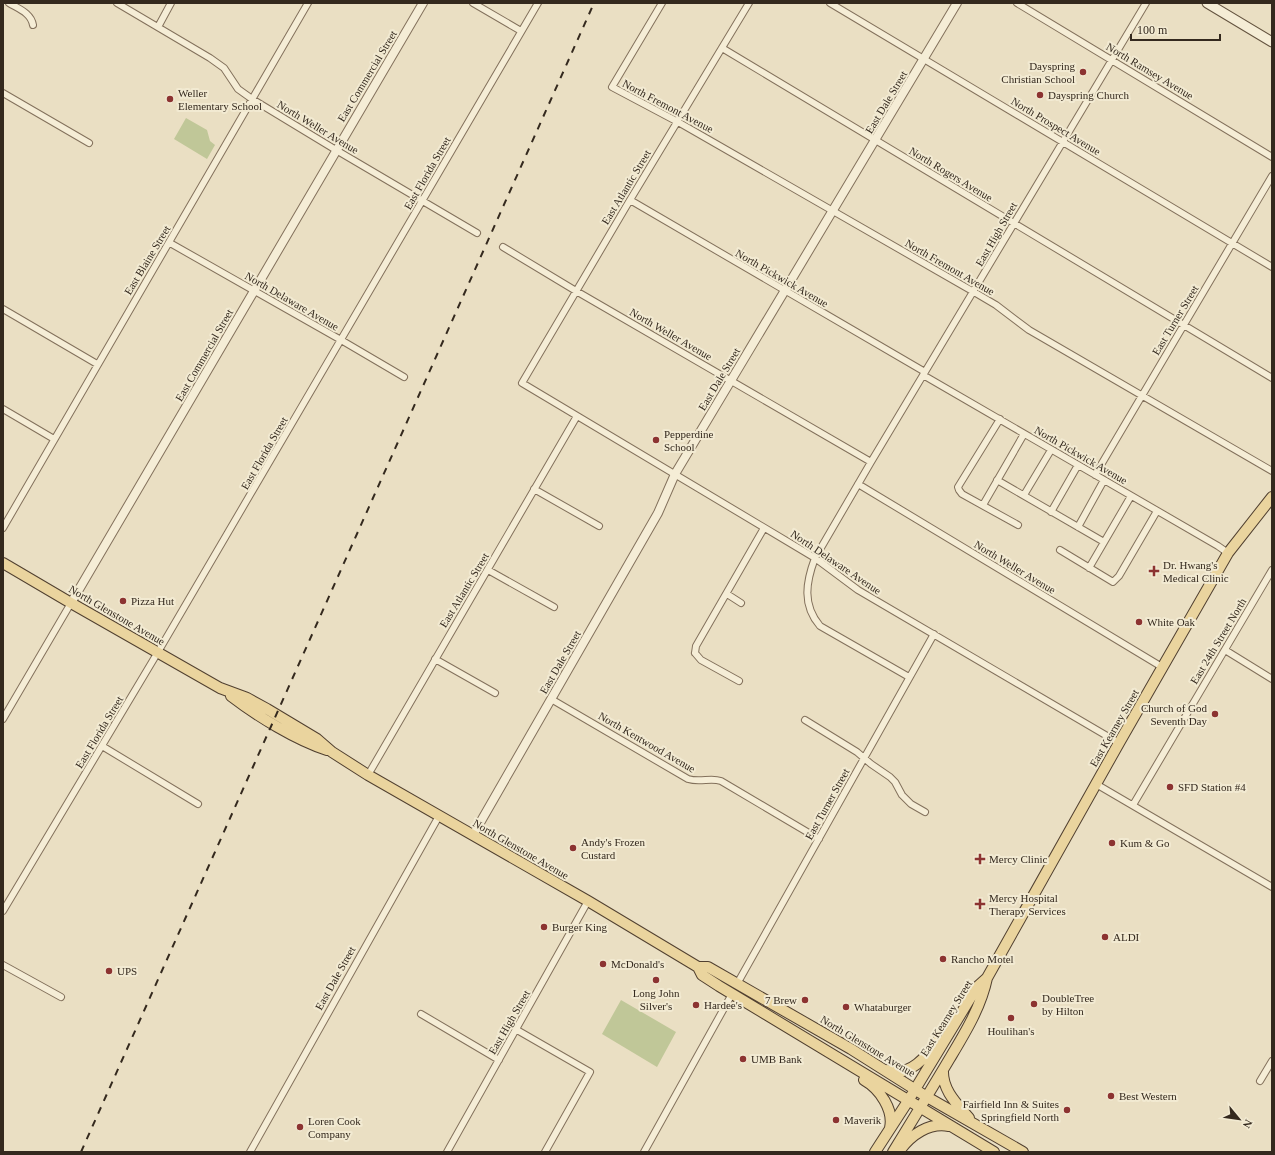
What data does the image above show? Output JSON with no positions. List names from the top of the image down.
{
  "streets": {
    "main road": ["North Glenstone Avenue", "East Kearney Street"],
    "street": [
      "North Ramsey Avenue",
      "East Commercial Street",
      "East Dale Street",
      "North Fremont Avenue",
      "North Prospect Avenue",
      "North Weller Avenue",
      "East Florida Street",
      "North Rogers Avenue",
      "East Atlantic Street",
      "East High Street",
      "East Blaine Street",
      "North Pickwick Avenue",
      "North Delaware Avenue",
      "East Turner Street",
      "East 24th Street North",
      "North Kentwood Avenue"
    ]
  },
  "crossings": [
    ["North Ramsey Avenue", "East High Street"],
    ["East Commercial Street", "North Weller Avenue"],
    ["East Commercial Street", "North Delaware Avenue"],
    ["East Commercial Street", "North Glenstone Avenue"],
    ["East Dale Street", "North Fremont Avenue"],
    ["East Dale Street", "North Prospect Avenue"],
    ["East Dale Street", "North Weller Avenue"],
    ["East Dale Street", "North Rogers Avenue"],
    ["East Dale Street", "North Pickwick Avenue"],
    ["East Dale Street", "North Delaware Avenue"],
    ["East Dale Street", "North Glenstone Avenue"],
    ["East Dale Street", "North Kentwood Avenue"],
    ["North Fremont Avenue", "East Atlantic Street"],
    ["North Fremont Avenue", "East High Street"],
    ["North Fremont Avenue", "East Turner Street"],
    ["North Prospect Avenue", "East High Street"],
    ["North Prospect Avenue", "East Turner Street"],
    ["North Weller Avenue", "East Florida Street"],
    ["North Weller Avenue", "East Atlantic Street"],
    ["North Weller Avenue", "East High Street"],
    ["North Weller Avenue", "East Blaine Street"],
    ["North Weller Avenue", "East Kearney Street"],
    ["East Florida Street", "North Delaware Avenue"],
    ["East Florida Street", "North Glenstone Avenue"],
    ["North Rogers Avenue", "East Atlantic Street"],
    ["North Rogers Avenue", "East High Street"],
    ["North Rogers Avenue", "East Turner Street"],
    ["East Atlantic Street", "North Pickwick Avenue"],
    ["East Atlantic Street", "North Delaware Avenue"],
    ["East Atlantic Street", "North Glenstone Avenue"],
    ["East High Street", "North Pickwick Avenue"],
    ["East High Street", "North Delaware Avenue"],
    ["East High Street", "East Turner Street"],
    ["East High Street", "North Glenstone Avenue"],
    ["East Blaine Street", "North Delaware Avenue"],
    ["North Pickwick Avenue", "East Turner Street"],
    ["North Pickwick Avenue", "East Kearney Street"],
    ["North Delaware Avenue", "East Turner Street"],
    ["North Delaware Avenue", "East Kearney Street"],
    ["East Turner Street", "North Glenstone Avenue"],
    ["East Turner Street", "North Kentwood Avenue"],
    ["North Glenstone Avenue", "East Kearney Street"]
  ],
  "places": {
    "other": [
      "Dayspring Christian School",
      "Dayspring Church",
      "Weller Elementary School",
      "Pepperdine School",
      "Pizza Hut",
      "White Oak",
      "Church of God Seventh Day",
      "SFD Station #4",
      "Kum & Go",
      "Andy's Frozen Custard",
      "Burger King",
      "ALDI",
      "Rancho Motel",
      "McDonald's",
      "UPS",
      "Long John Silver's",
      "7 Brew",
      "DoubleTree by Hilton",
      "Hardee's",
      "Whataburger",
      "Houlihan's",
      "UMB Bank",
      "Best Western",
      "Fairfield Inn & Suites Springfield North",
      "Maverik",
      "Loren Cook Company"
    ],
    "health": ["Dr. Hwang's Medical Clinic", "Mercy Clinic", "Mercy Hospital Therapy Services"]
  },
  "scale_bar": "100 m",
  "north": "bottom right"
}
